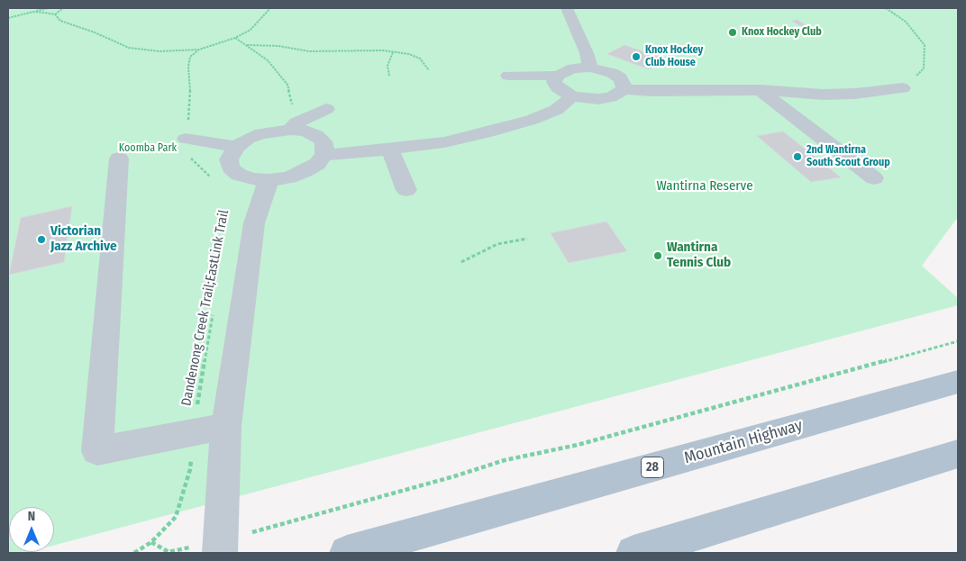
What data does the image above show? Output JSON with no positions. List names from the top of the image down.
{
  "streets": {
    "main road": ["Mountain Highway", "28"],
    "path": ["Dandenong Creek Trail;EastLink Trail"]
  },
  "parks": ["Koomba Park", "Wantirna Reserve"],
  "places": [
    "Knox Hockey Club",
    "Knox Hockey Club House",
    "2nd Wantirna South Scout Group",
    "Victorian Jazz Archive",
    "Wantirna Tennis Club"
  ],
  "north": "top"
}
